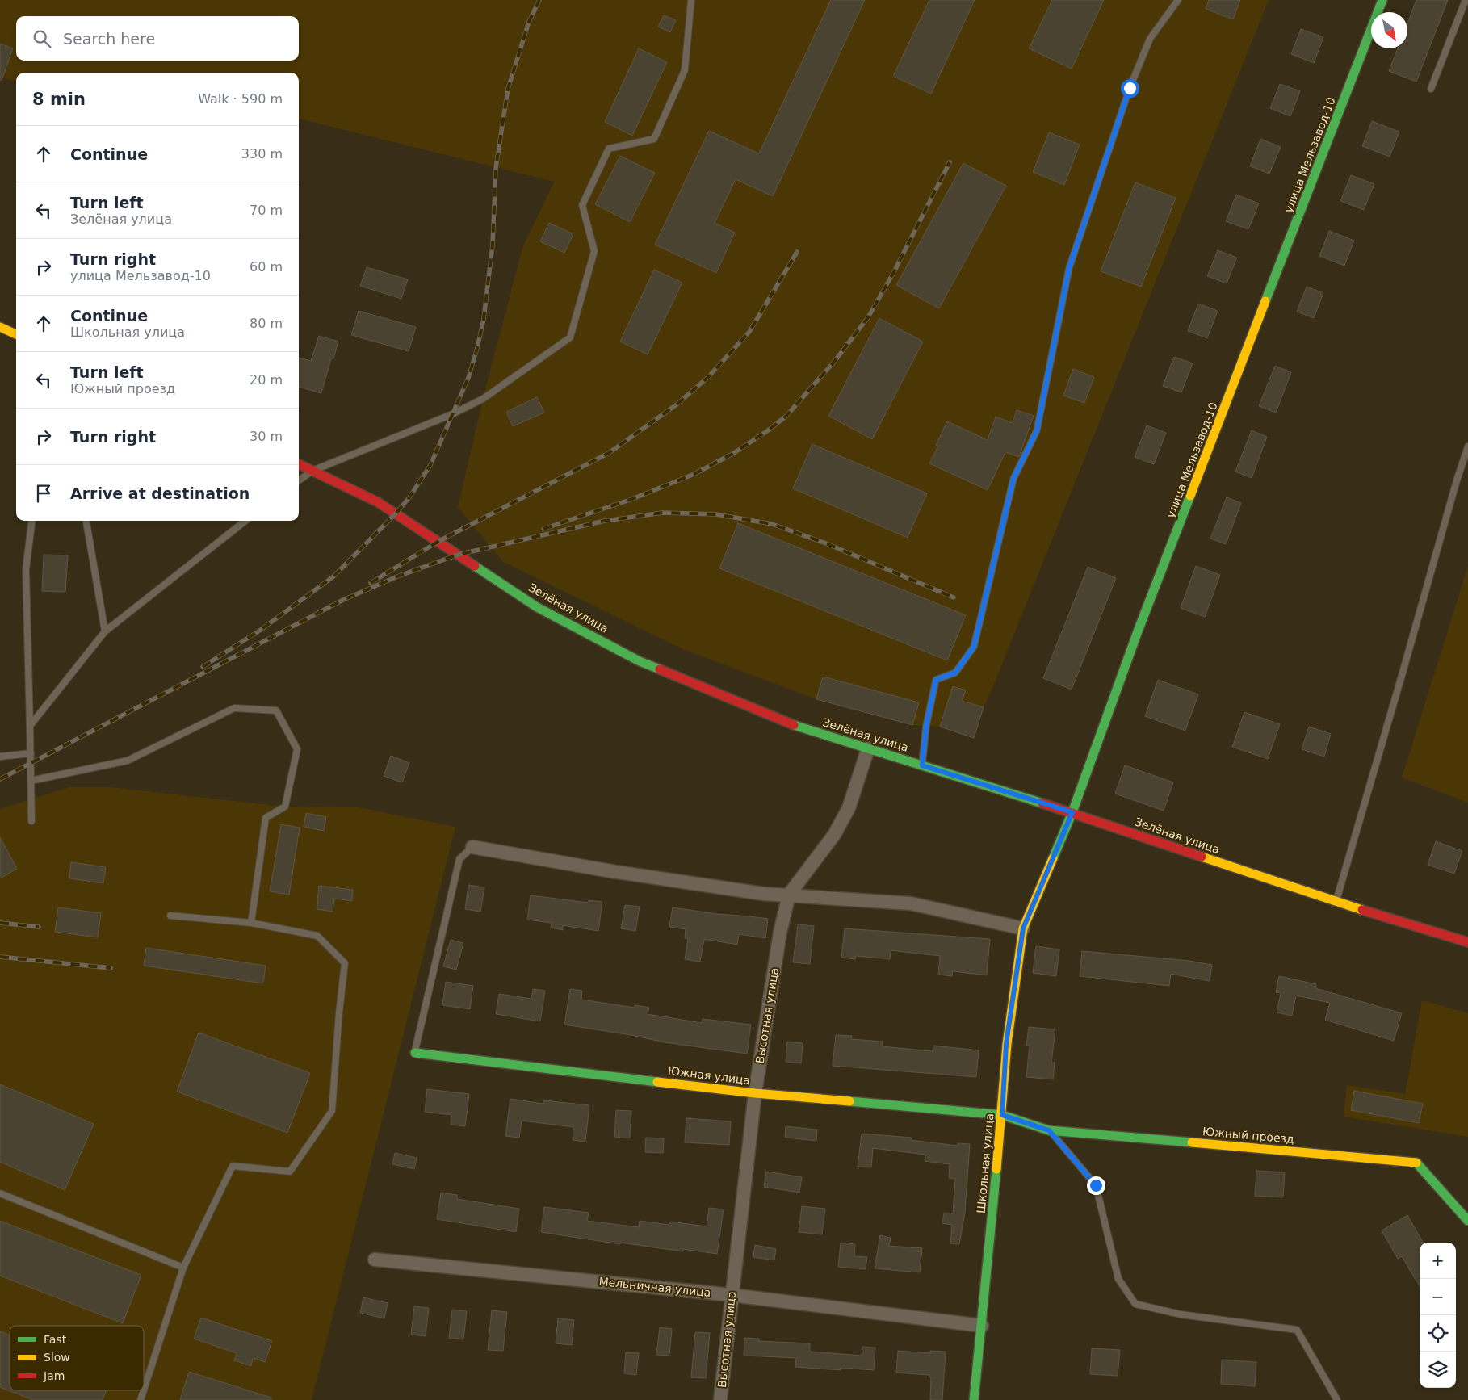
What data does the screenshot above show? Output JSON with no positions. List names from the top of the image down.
{
  "streets": {
    "street": [
      "улица Мельзавод-10",
      "Зелёная улица",
      "Высотная улица",
      "Южная улица",
      "Южный проезд",
      "Школьная улица",
      "Мельничная улица"
    ]
  },
  "crossings": [
    ["улица Мельзавод-10", "Зелёная улица"],
    ["улица Мельзавод-10", "Школьная улица"],
    ["Зелёная улица", "Высотная улица"],
    ["Высотная улица", "Южная улица"],
    ["Высотная улица", "Мельничная улица"],
    ["Южная улица", "Южный проезд"],
    ["Южная улица", "Школьная улица"],
    ["Южный проезд", "Школьная улица"],
    ["Школьная улица", "Мельничная улица"]
  ],
  "legend": ["Fast", "Slow", "Jam"],
  "north": "bottom right",
  "page": {
    "search": "Search here",
    "heading": ["8 min", "Walk · 590 m"],
    "list": [
      ["Continue", "330 m"],
      ["Turn left", "Зелёная улица", "70 m"],
      ["Turn right", "улица Мельзавод-10", "60 m"],
      ["Continue", "Школьная улица", "80 m"],
      ["Turn left", "Южный проезд", "20 m"],
      ["Turn right", "30 m"],
      "Arrive at destination"
    ],
    "map_buttons": ["+", "−"]
  }
}
